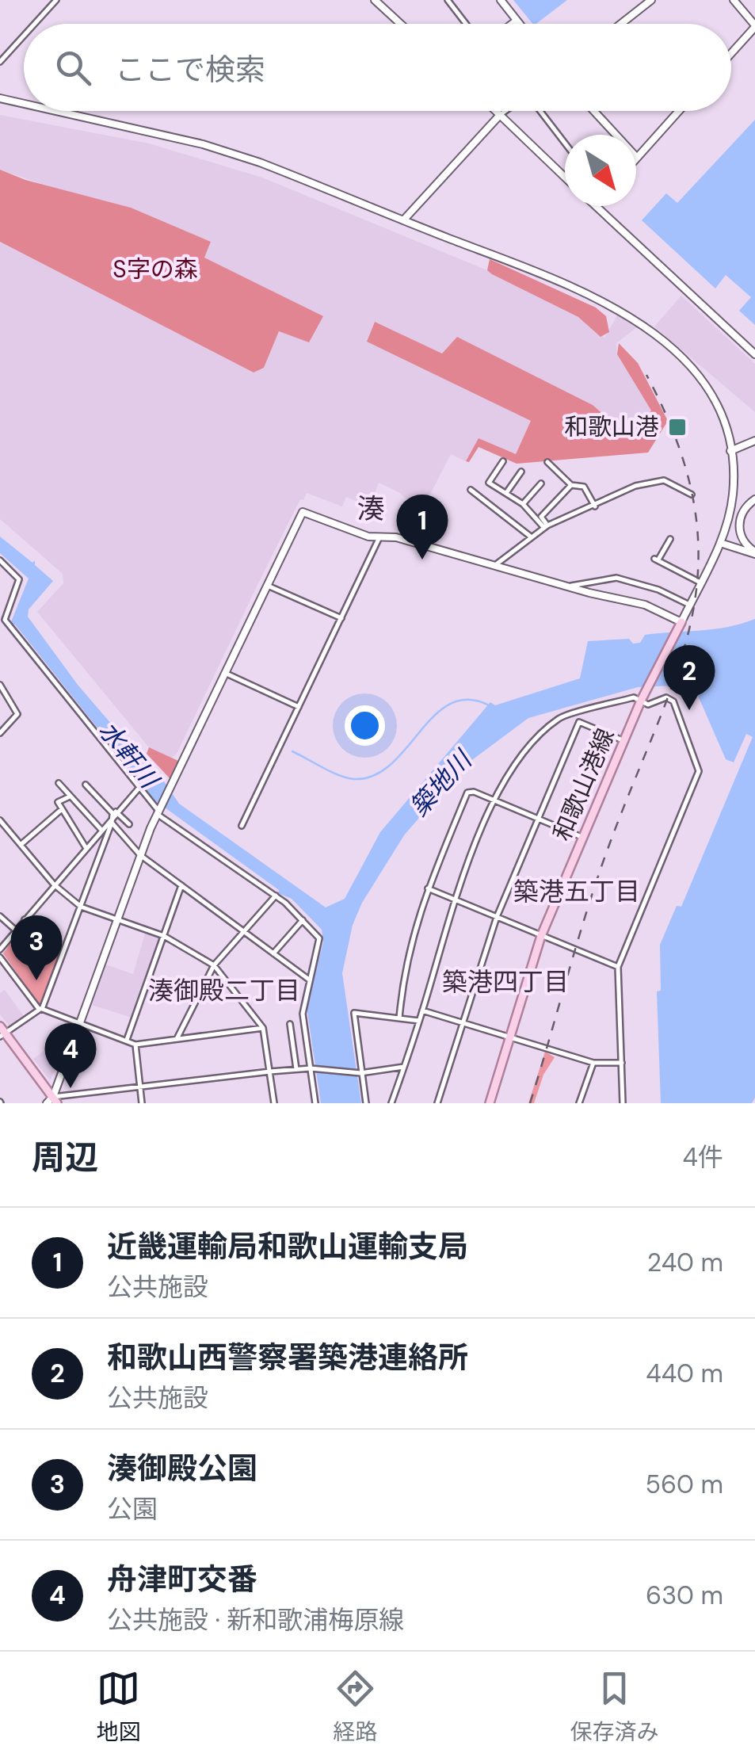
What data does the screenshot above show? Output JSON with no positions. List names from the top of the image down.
{
  "streets": {
    "main road": ["和歌山港線"]
  },
  "districts": [
    "湊",
    "築港五丁目",
    "築港四丁目",
    "湊御殿二丁目"
  ],
  "water": ["水軒川", "築地川"],
  "parks": ["S字の森"],
  "places": {
    "transit": ["和歌山港"]
  },
  "north": "bottom right",
  "page": {
    "search": "ここで検索",
    "pins": [
      "1",
      "2",
      "3",
      "4"
    ],
    "heading": ["周辺", "4件"],
    "list": [
      {
        "mark": "1",
        "name": "近畿運輸局和歌山運輸支局",
        "note": "公共施設",
        "value": "240 m"
      },
      {
        "mark": "2",
        "name": "和歌山西警察署築港連絡所",
        "note": "公共施設",
        "value": "440 m"
      },
      {
        "mark": "3",
        "name": "湊御殿公園",
        "note": "公園",
        "value": "560 m"
      },
      {
        "mark": "4",
        "name": "舟津町交番",
        "note": "公共施設 · 新和歌浦梅原線",
        "value": "630 m"
      }
    ],
    "nav": ["地図", "経路", "保存済み"]
  }
}
